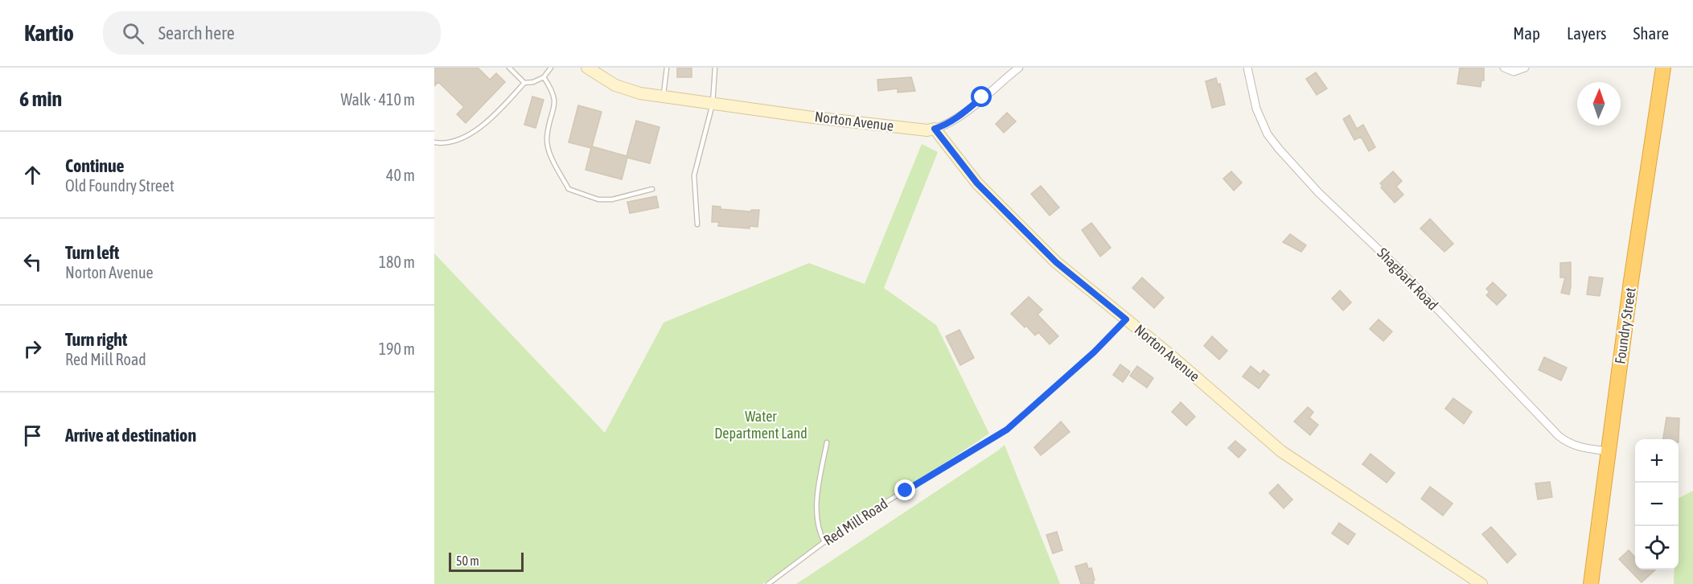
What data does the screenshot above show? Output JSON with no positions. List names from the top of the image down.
{
  "streets": {
    "highway": ["Foundry Street"],
    "street": ["Norton Avenue", "Shagbark Road"],
    "lane": ["Red Mill Road"]
  },
  "crossings": [
    ["Norton Avenue", "Red Mill Road"],
    ["Shagbark Road", "Foundry Street"]
  ],
  "parks": ["Water Department Land"],
  "scale_bar": "50 m",
  "north": "top",
  "page": {
    "header": "Kartio",
    "search": "Search here",
    "nav": ["Map", "Layers", "Share"],
    "heading": ["6 min", "Walk · 410 m"],
    "list": [
      ["Continue", "Old Foundry Street", "40 m"],
      ["Turn left", "Norton Avenue", "180 m"],
      ["Turn right", "Red Mill Road", "190 m"],
      "Arrive at destination"
    ],
    "map_buttons": ["+", "−"],
    "scale": "50 m"
  }
}
